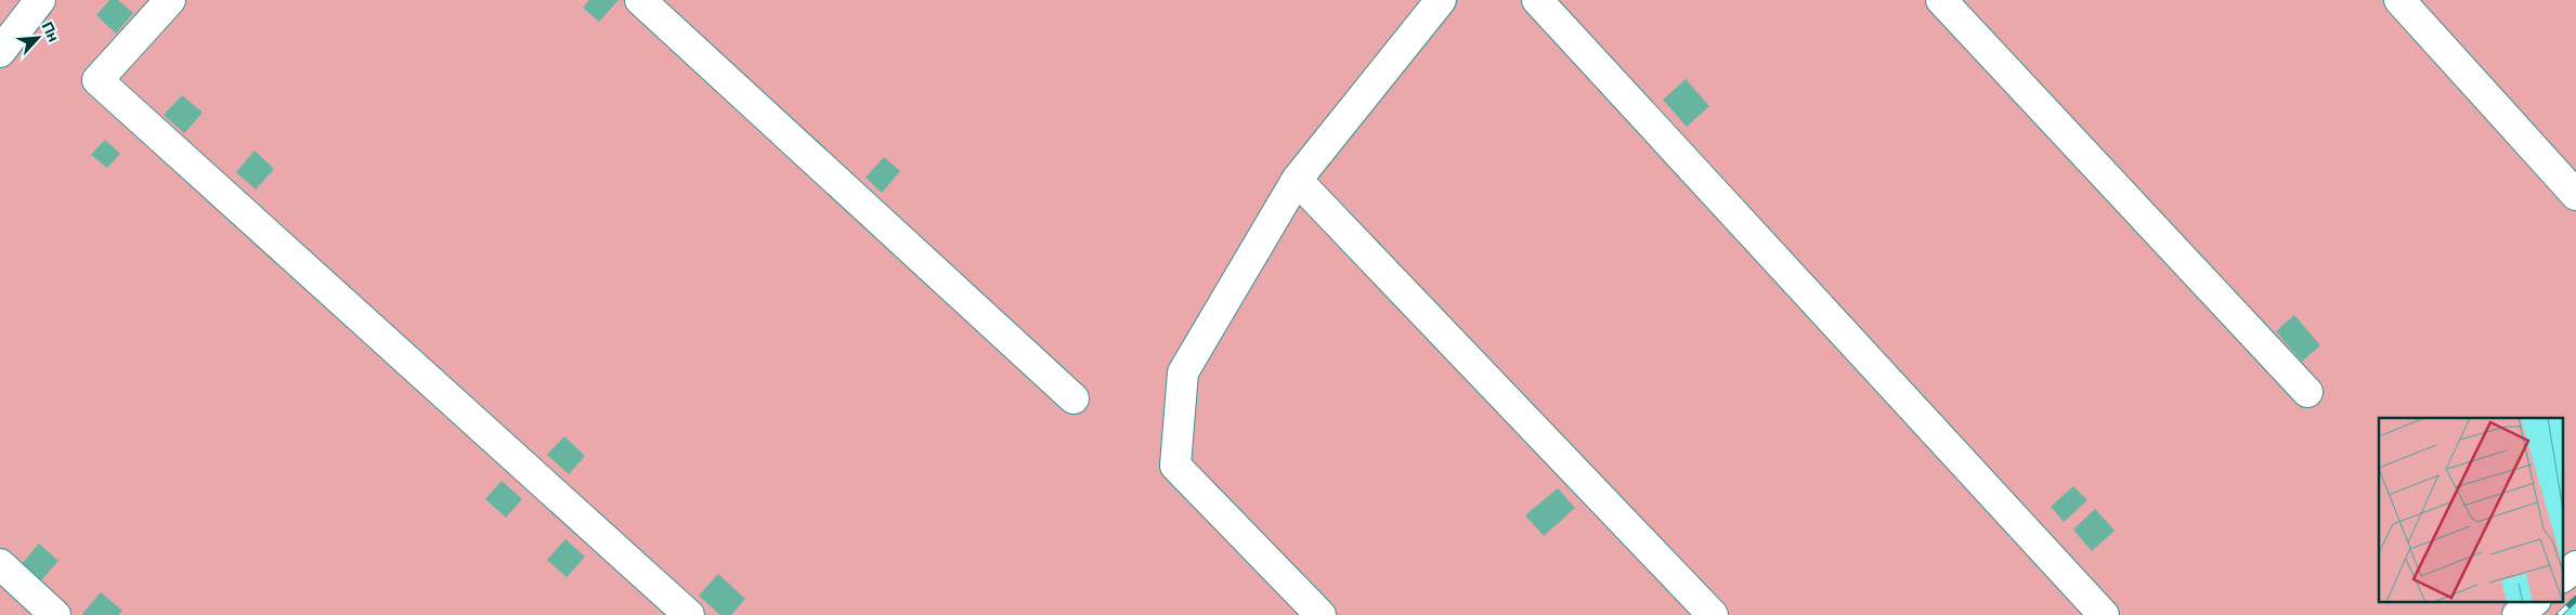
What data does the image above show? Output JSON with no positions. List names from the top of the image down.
{
  "north": "top right"
}
